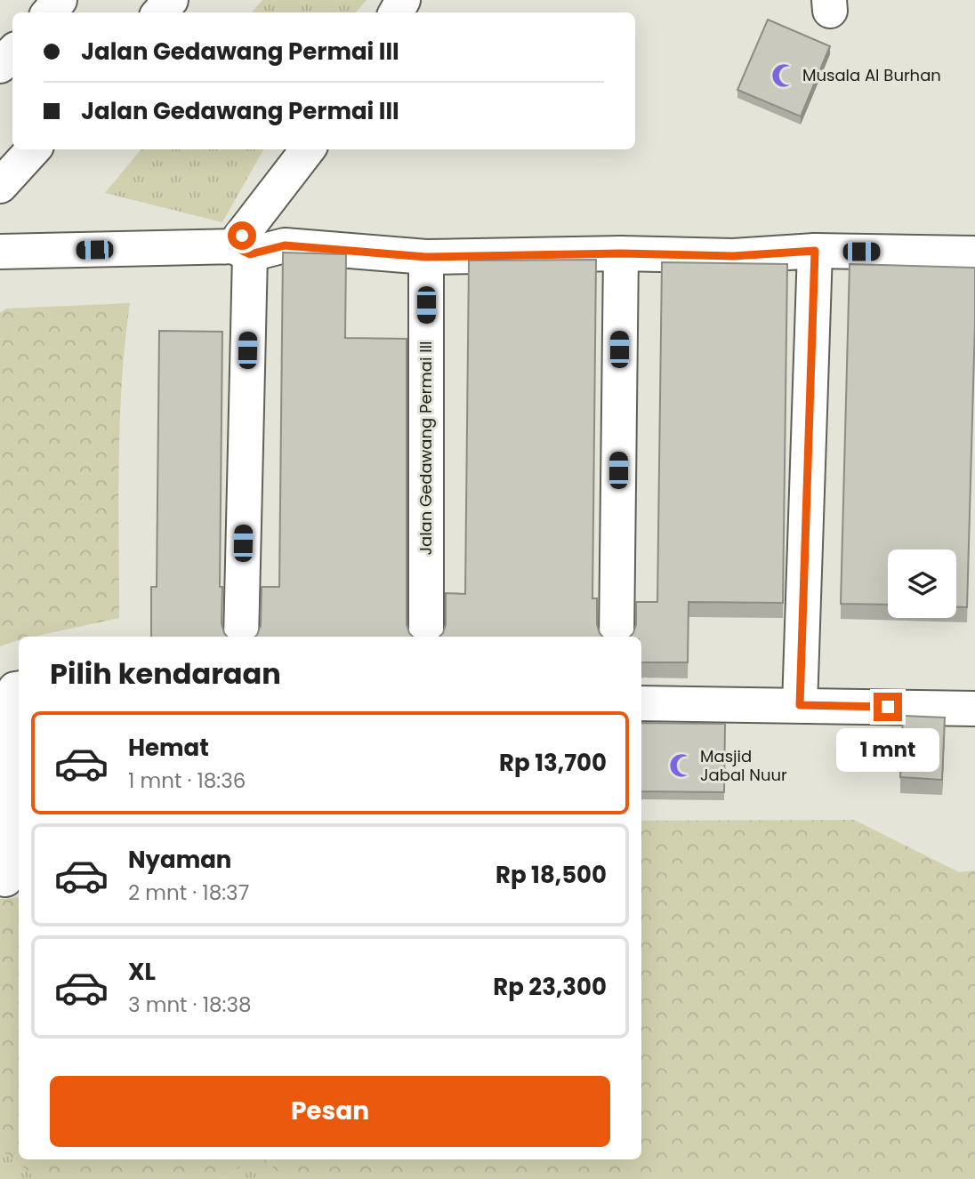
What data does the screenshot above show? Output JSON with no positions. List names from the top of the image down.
{
  "streets": {
    "main road": ["Jalan Gedawang Permai III"]
  },
  "places": {
    "mosque": ["Musala Al Burhan", "Masjid Jabal Nuur"]
  },
  "page": {
    "banner": ["Jalan Gedawang Permai III", "Jalan Gedawang Permai III"],
    "heading": "Pilih kendaraan",
    "list": [
      {
        "name": "Hemat",
        "note": "1 mnt · 18:36",
        "value": "Rp 13,700"
      },
      {
        "name": "Nyaman",
        "note": "2 mnt · 18:37",
        "value": "Rp 18,500"
      },
      {
        "name": "XL",
        "note": "3 mnt · 18:38",
        "value": "Rp 23,300"
      }
    ],
    "bubble": "1 mnt",
    "buttons": "Pesan"
  }
}
